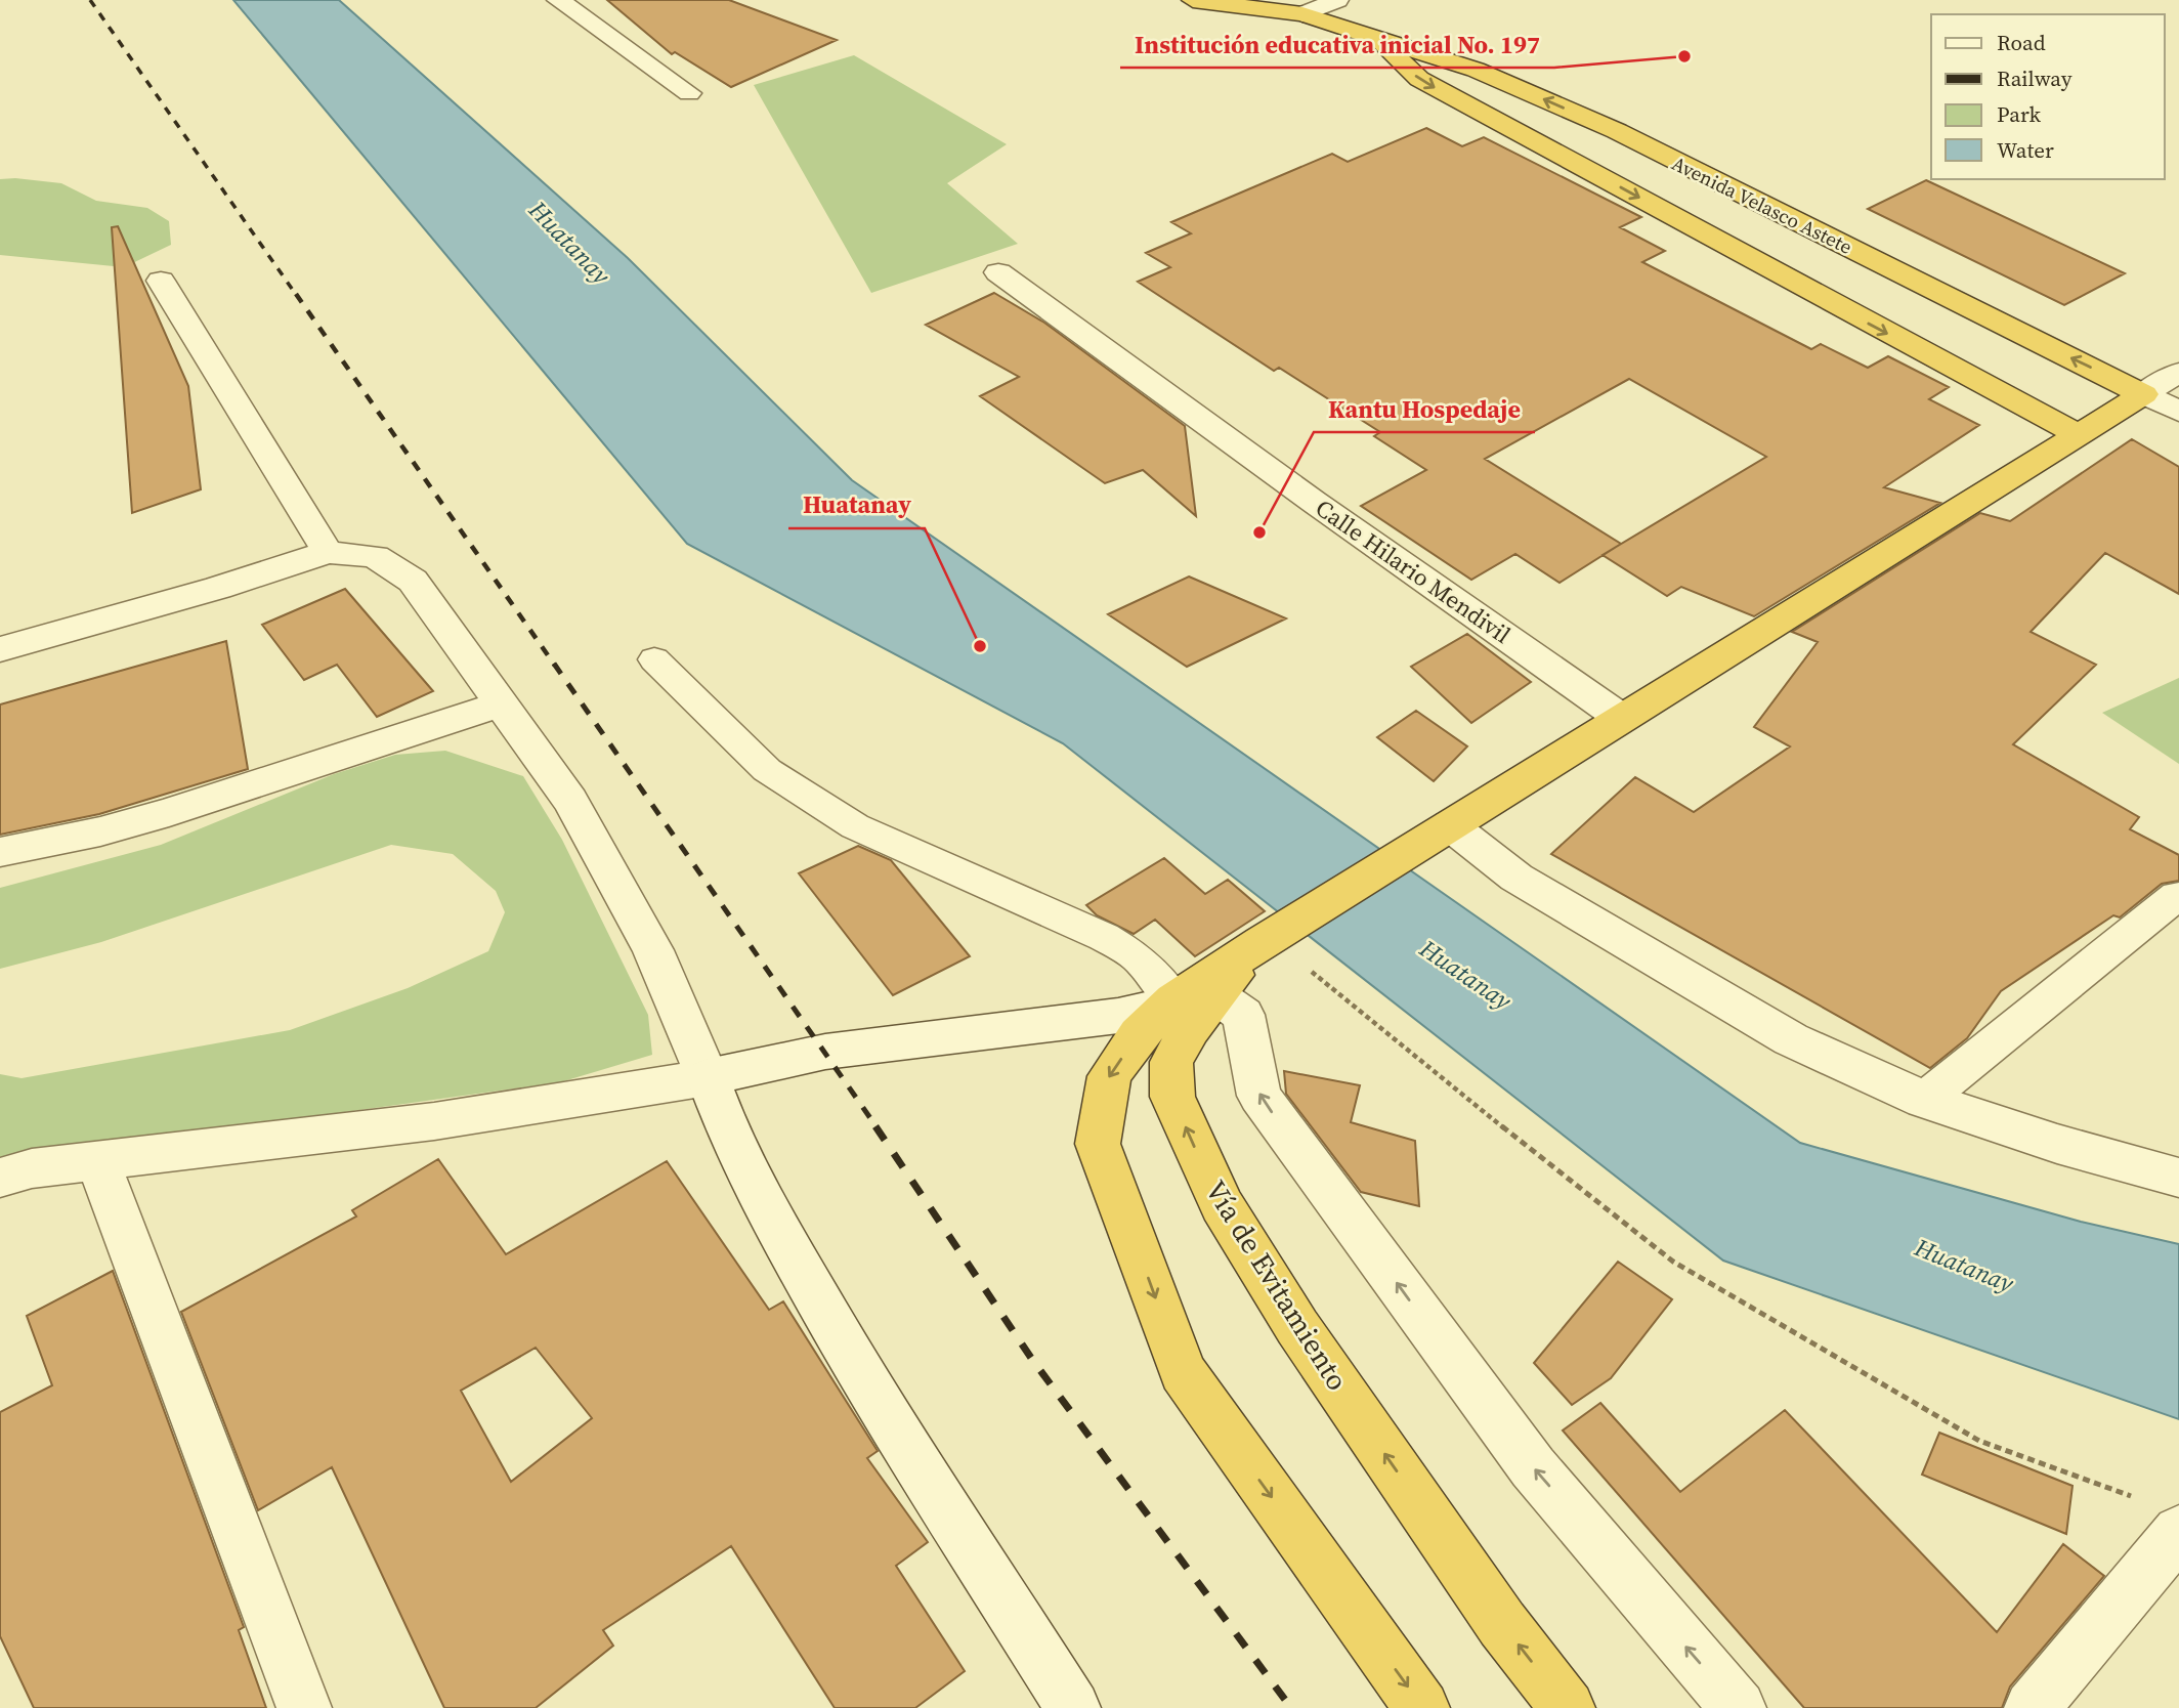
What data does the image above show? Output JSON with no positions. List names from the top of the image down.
{
  "streets": {
    "highway": ["Avenida Velasco Astete", "Vía de Evitamiento"],
    "street": ["Calle Hilario Mendivil"]
  },
  "crossings": [
    ["Avenida Velasco Astete", "Vía de Evitamiento"],
    ["Calle Hilario Mendivil", "Vía de Evitamiento"]
  ],
  "water": ["Huatanay"],
  "places": ["Institución educativa inicial No. 197", "Kantu Hospedaje", "Huatanay"],
  "legend": [
    "Road",
    "Railway",
    "Park",
    "Water"
  ]
}
